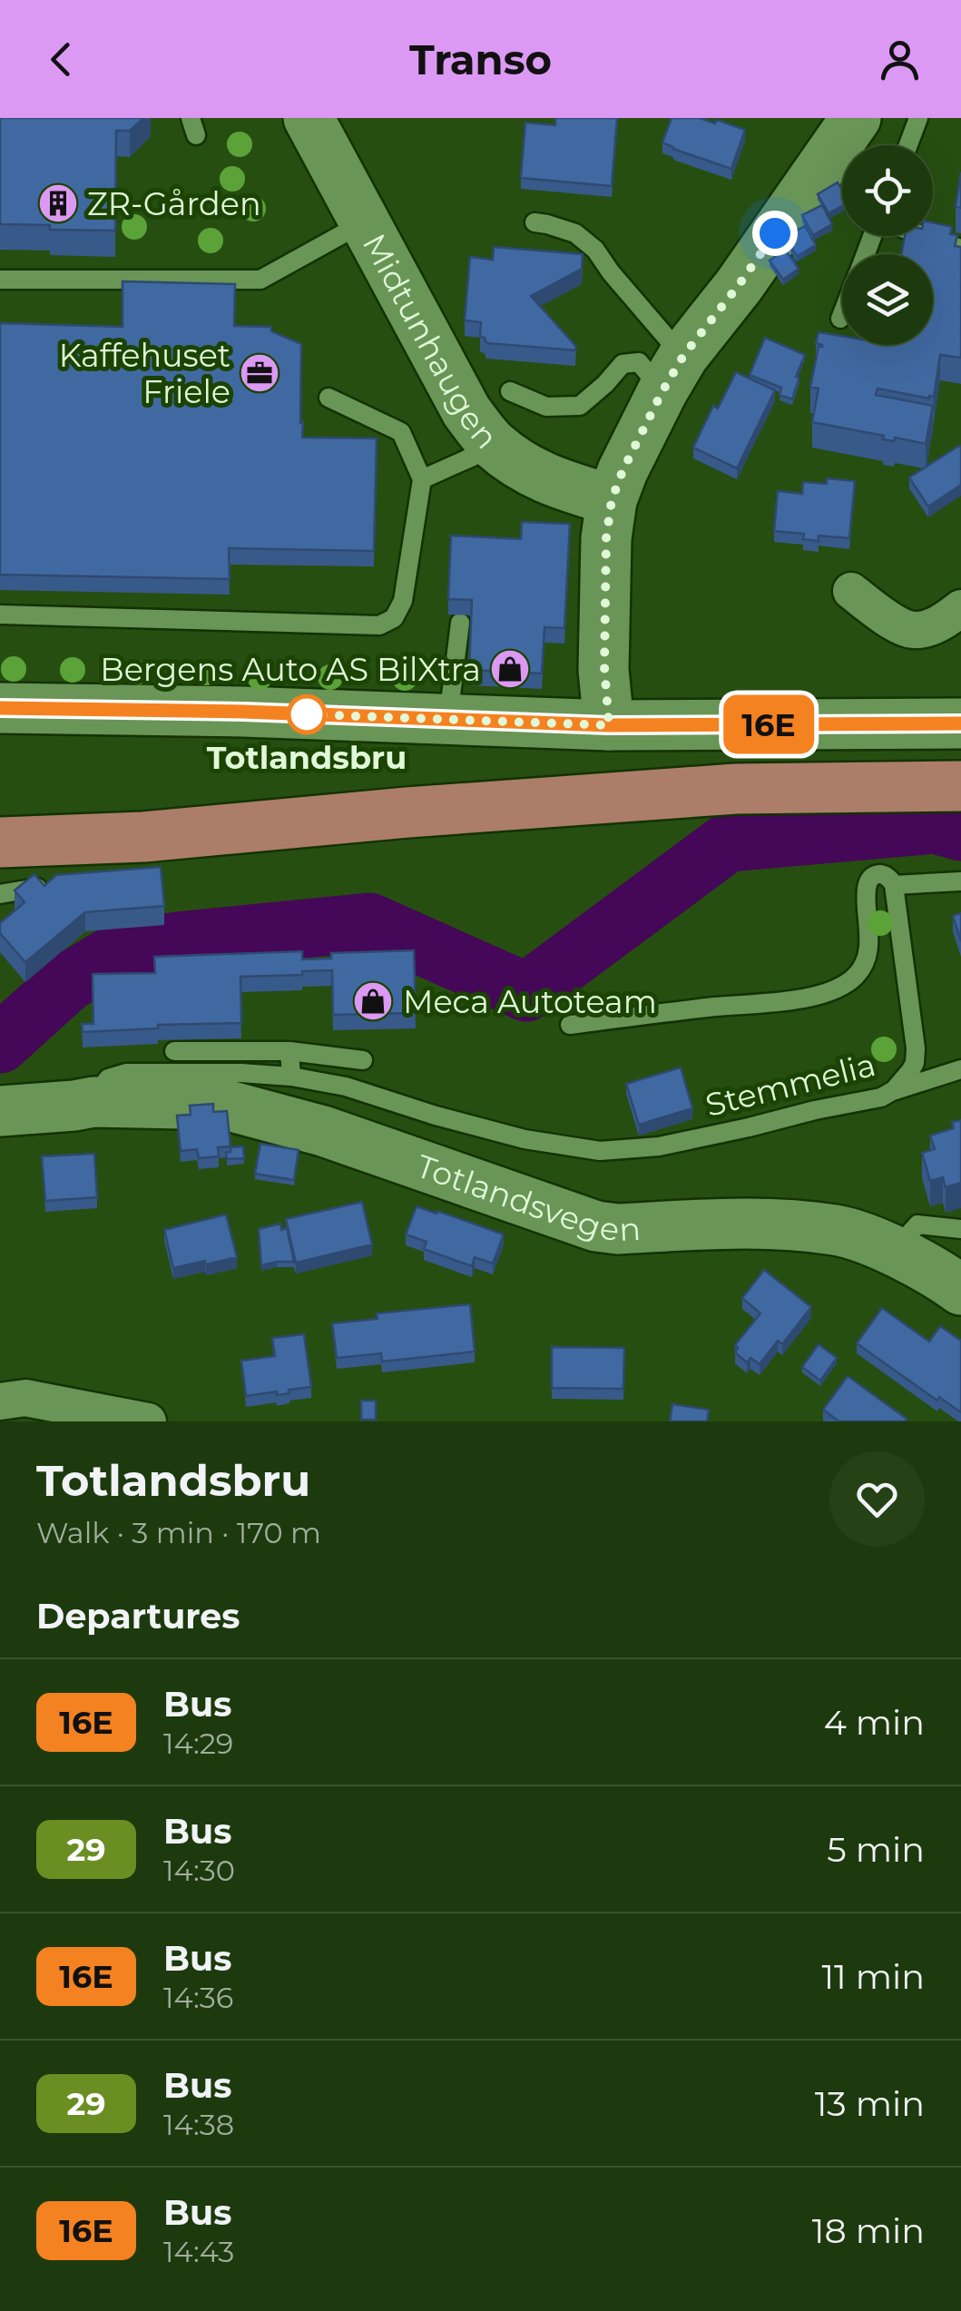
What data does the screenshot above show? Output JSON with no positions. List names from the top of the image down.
{
  "streets": {
    "main road": ["Midtunhaugen", "Totlandsvegen"],
    "lane": ["Stemmelia"]
  },
  "places": {
    "building": ["ZR-Gården"],
    "office": ["Kaffehuset Friele"],
    "shop": ["Bergens Auto AS BilXtra", "Meca Autoteam"],
    "other": ["Totlandsbru"]
  },
  "lines": ["bus line 16E"],
  "page": {
    "header": "Transo",
    "on_map": "16E",
    "heading": [
      ["Totlandsbru", "Walk · 3 min · 170 m"],
      "Departures"
    ],
    "list": [
      {
        "mark": "16E",
        "name": "Bus",
        "note": "14:29",
        "value": "4 min"
      },
      {
        "mark": "29",
        "name": "Bus",
        "note": "14:30",
        "value": "5 min"
      },
      {
        "mark": "16E",
        "name": "Bus",
        "note": "14:36",
        "value": "11 min"
      },
      {
        "mark": "29",
        "name": "Bus",
        "note": "14:38",
        "value": "13 min"
      },
      {
        "mark": "16E",
        "name": "Bus",
        "note": "14:43",
        "value": "18 min"
      }
    ]
  }
}
